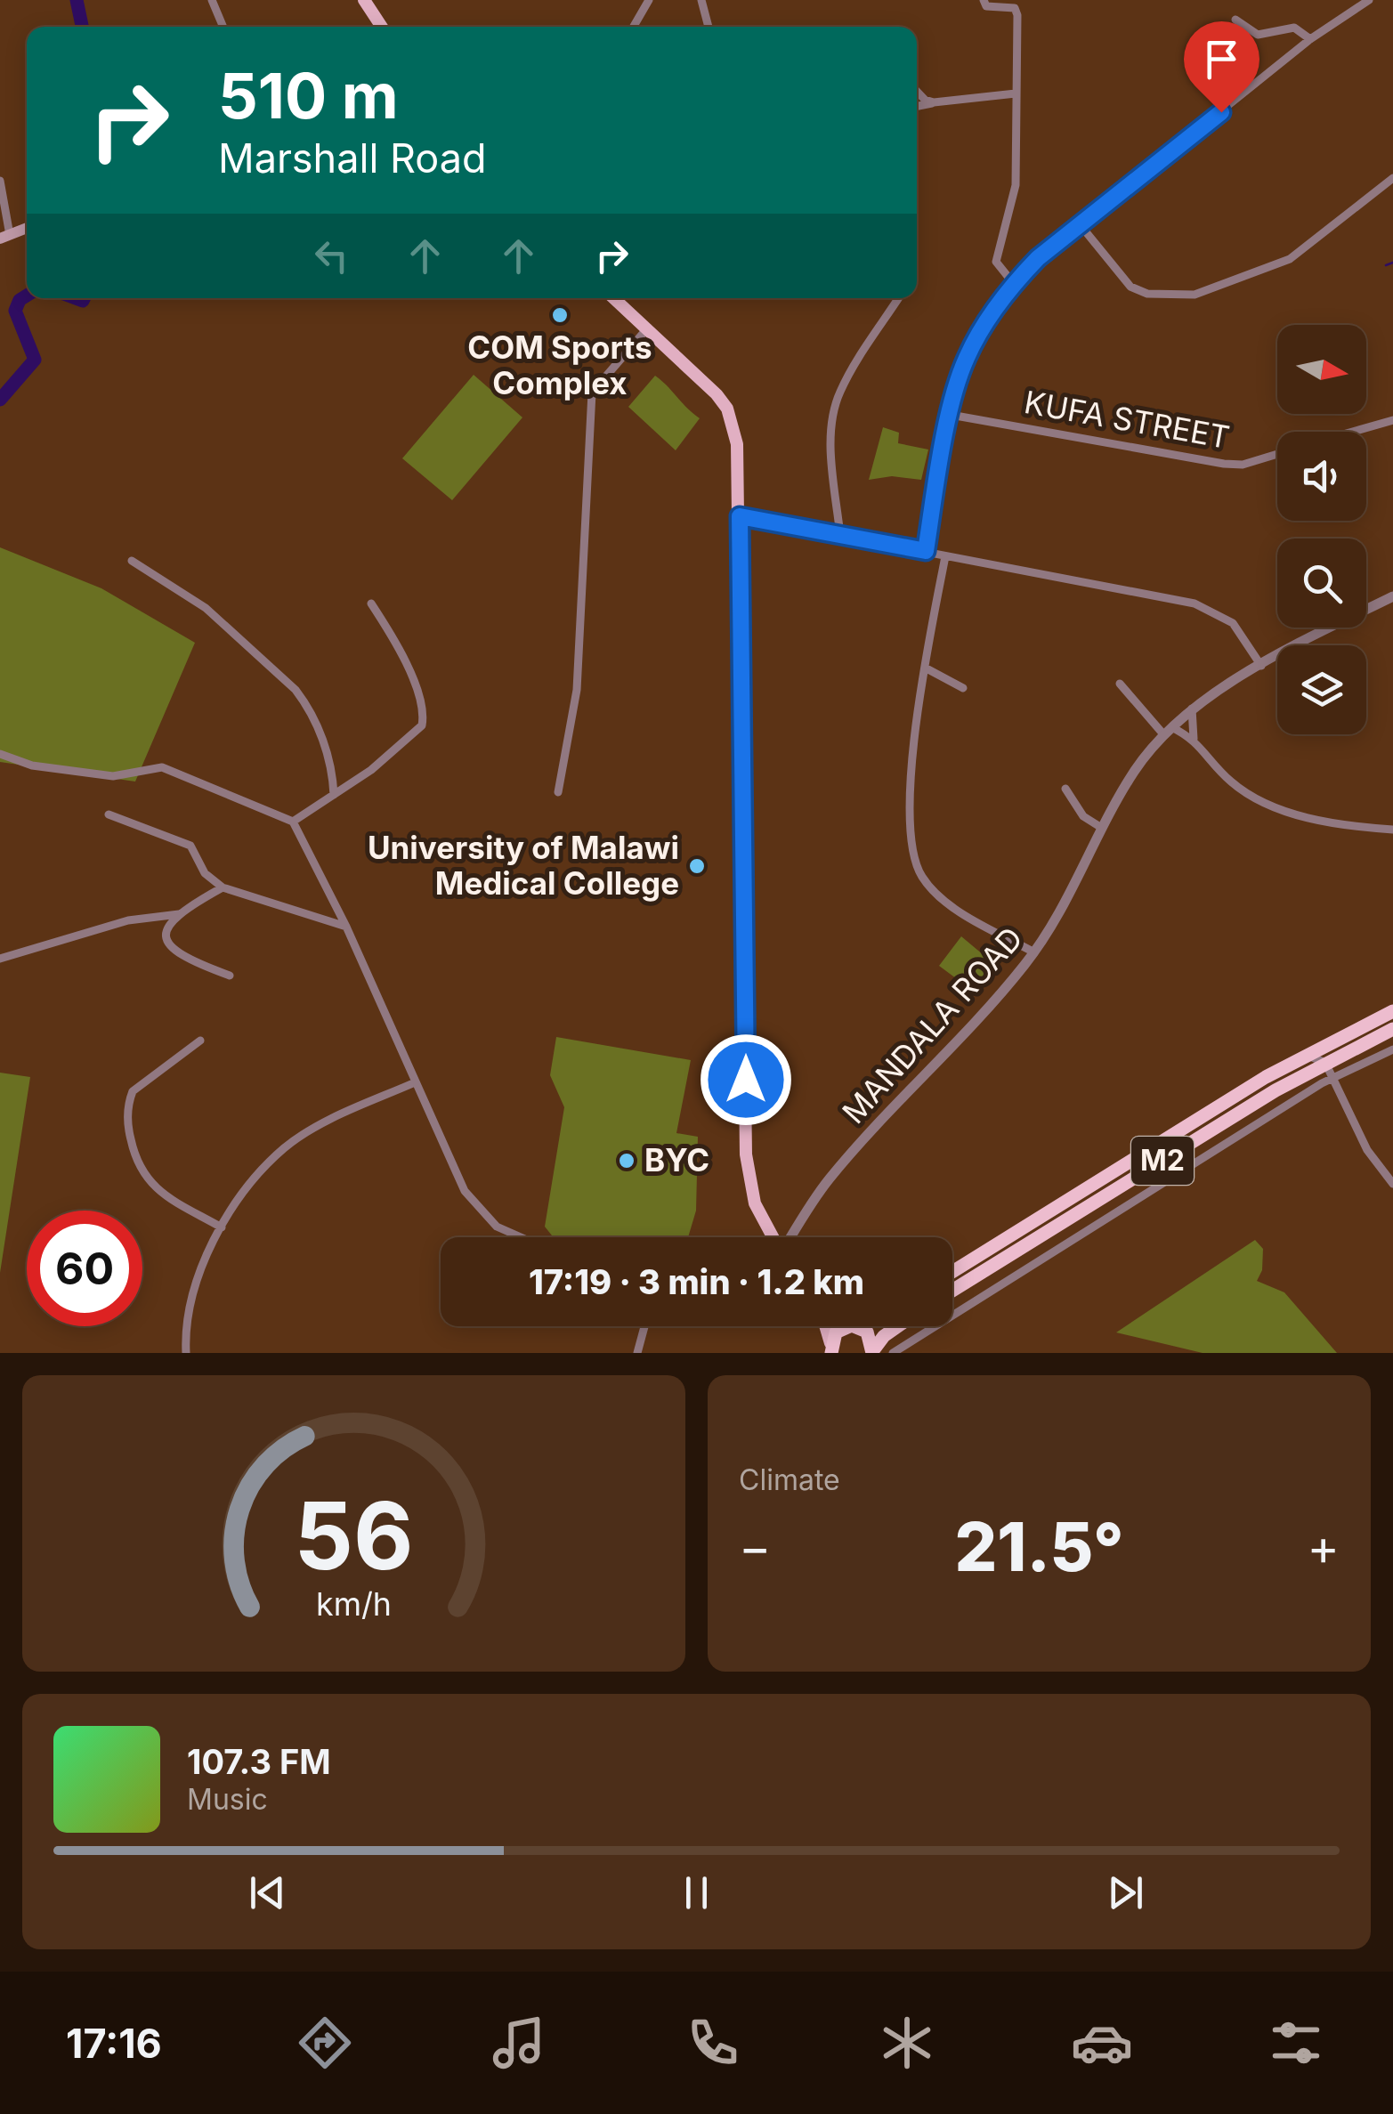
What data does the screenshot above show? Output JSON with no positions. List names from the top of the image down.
{
  "streets": {
    "highway": ["M2"],
    "street": ["KUFA STREET", "MANDALA ROAD"]
  },
  "places": ["COM Sports Complex", "University of Malawi Medical College", "BYC"],
  "north": "right",
  "page": {
    "turn": ["510 m", "Marshall Road"],
    "limit": "60",
    "trip": "17:19 · 3 min · 1.2 km",
    "tile": "Climate",
    "heat": ["−", "21.5°", "+"],
    "song": ["107.3 FM", "Music"],
    "tabs": "17:16",
    "gauge": ["56", "km/h"]
  }
}
